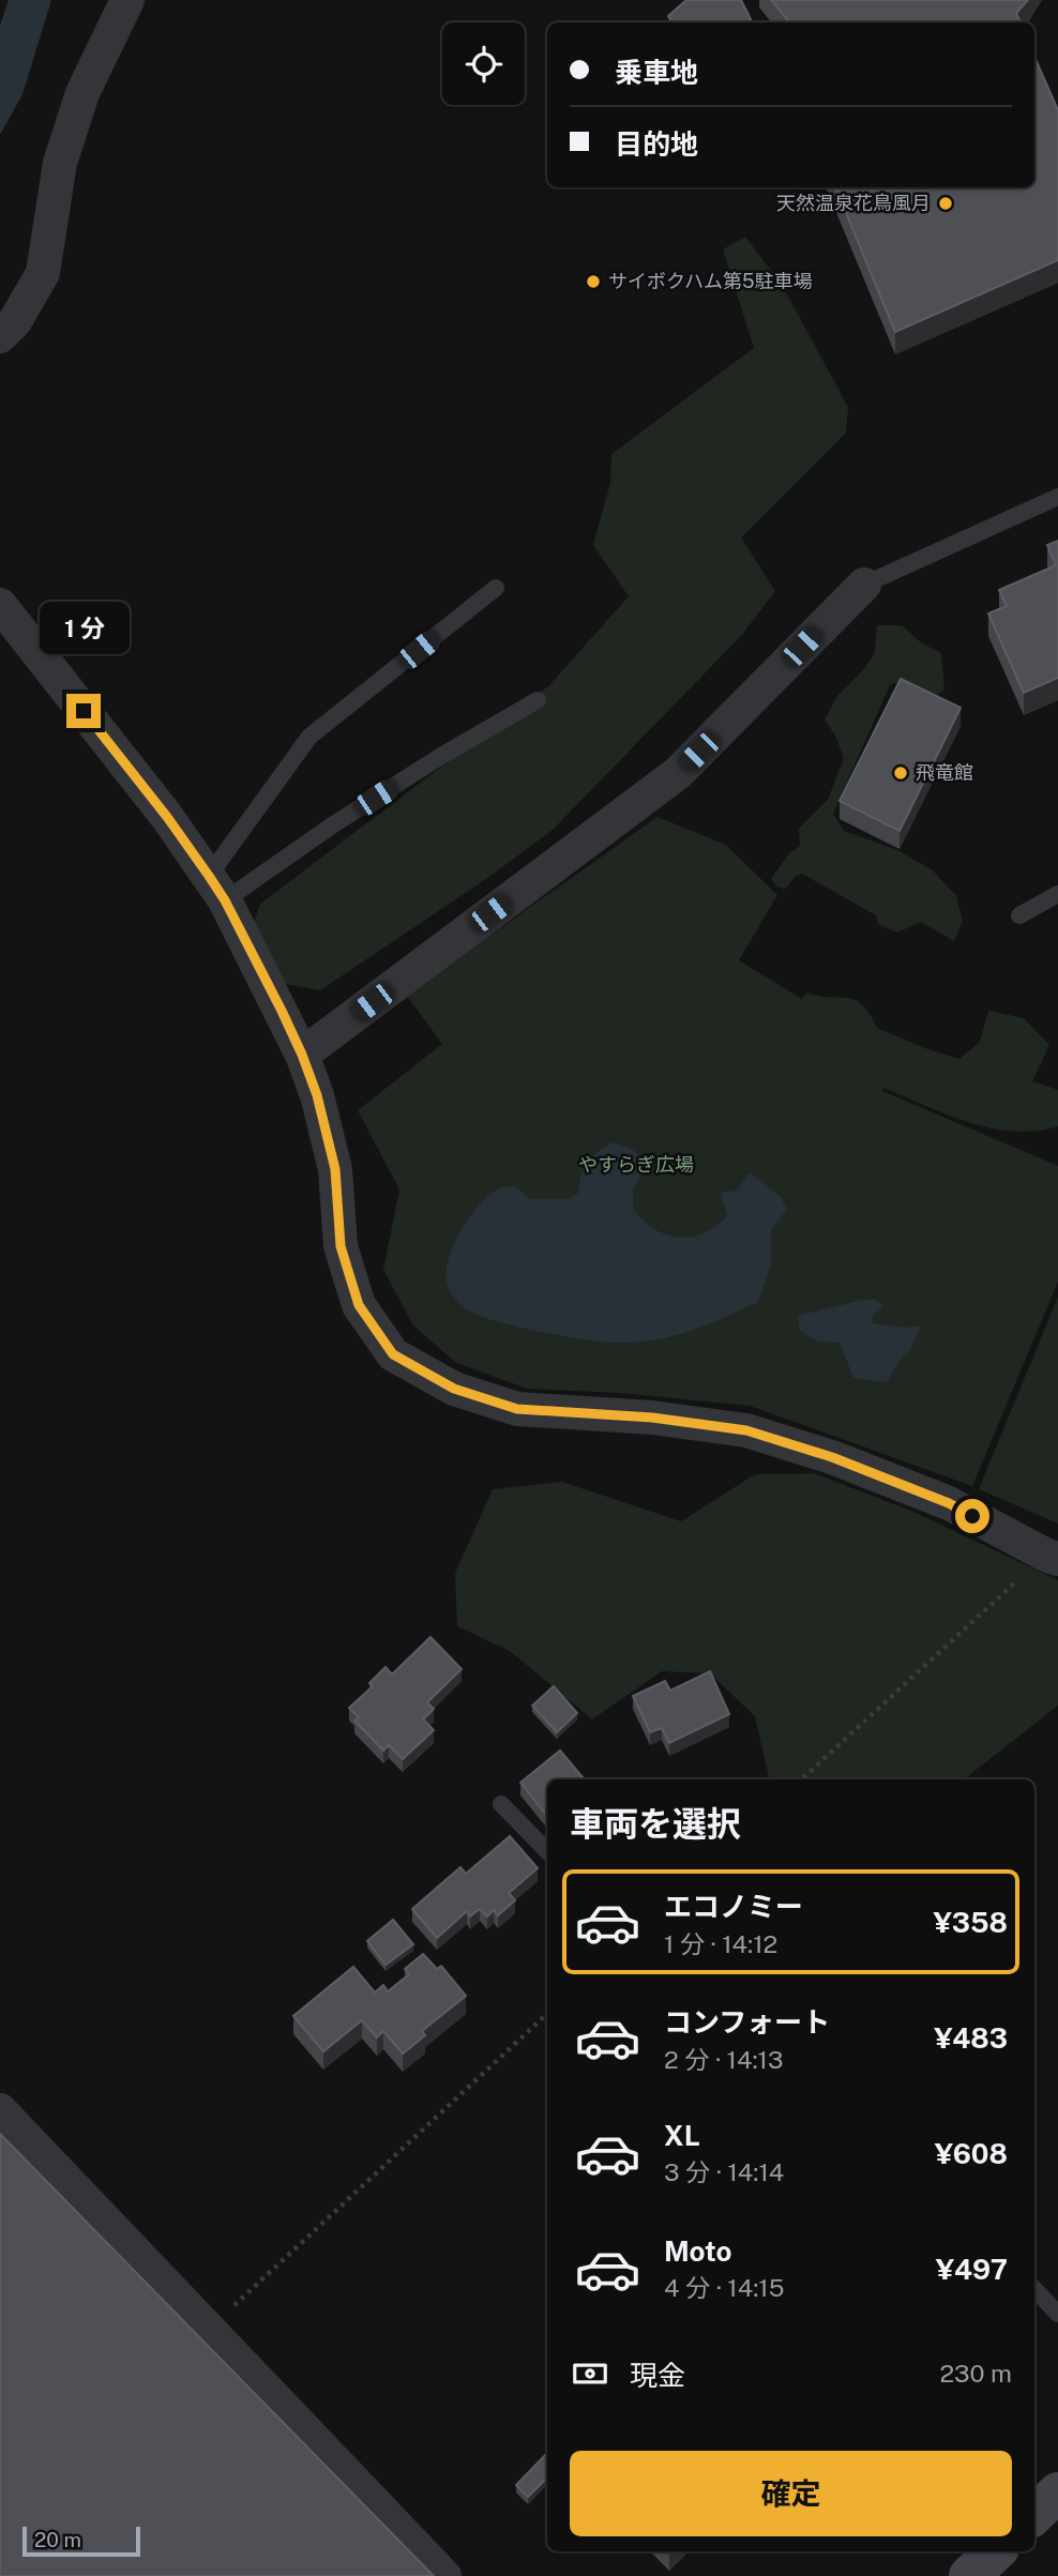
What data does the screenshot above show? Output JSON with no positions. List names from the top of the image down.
{
  "parks": ["やすらぎ広場"],
  "places": ["天然温泉花鳥風月", "サイボクハム第5駐車場", "飛竜館"],
  "scale_bar": "20 m",
  "page": {
    "banner": ["乗車地", "目的地"],
    "bubble": "1 分",
    "heading": "車両を選択",
    "list": [
      {
        "name": "エコノミー",
        "note": "1 分 · 14:12",
        "value": "¥358"
      },
      {
        "name": "コンフォート",
        "note": "2 分 · 14:13",
        "value": "¥483"
      },
      {
        "name": "XL",
        "note": "3 分 · 14:14",
        "value": "¥608"
      },
      {
        "name": "Moto",
        "note": "4 分 · 14:15",
        "value": "¥497"
      }
    ],
    "pay": ["現金", "230 m"],
    "buttons": "確定",
    "scale": "20 m"
  }
}
